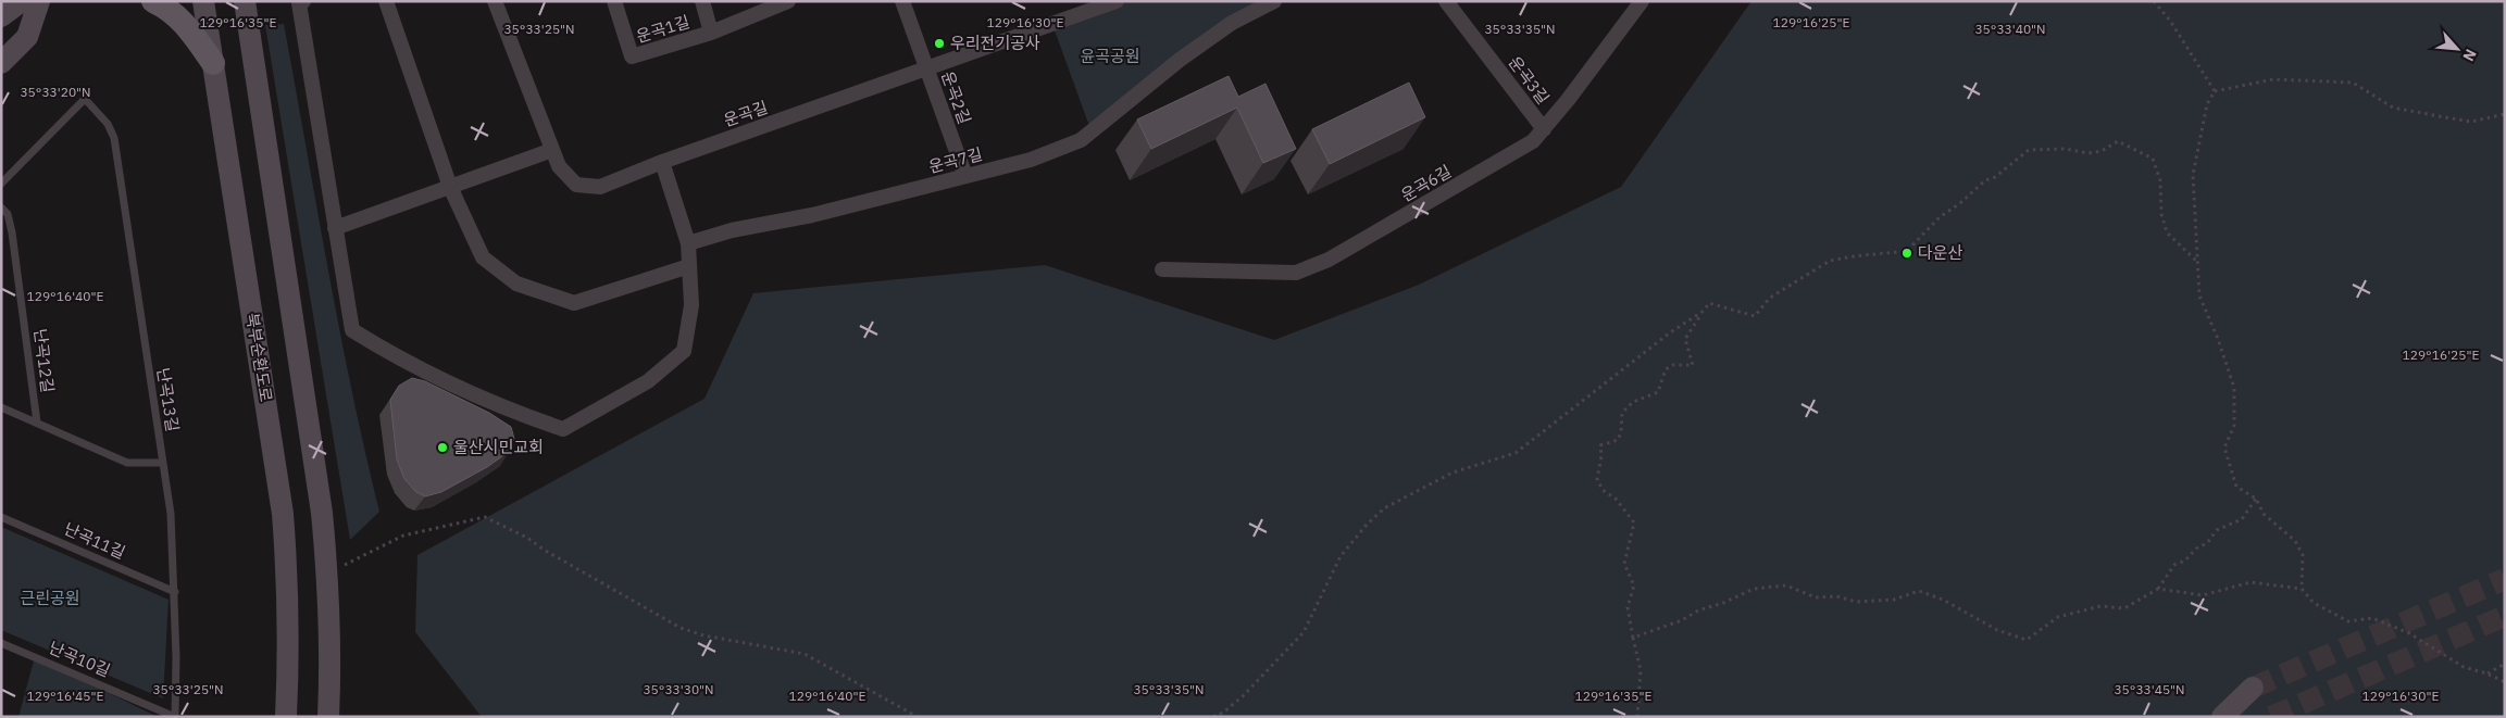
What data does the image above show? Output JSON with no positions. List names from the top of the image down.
{
  "streets": {
    "main road": ["북부순환도로"],
    "street": [
      "운곡1길",
      "운곡3길",
      "운곡2길",
      "운곡길",
      "운곡7길",
      "운곡6길"
    ],
    "lane": [
      "난곡12길",
      "난곡13길",
      "난곡11길",
      "난곡10길"
    ]
  },
  "crossings": [
    ["운곡3길", "운곡6길"],
    ["운곡2길", "운곡길"],
    ["운곡2길", "운곡7길"],
    ["난곡13길", "난곡11길"],
    ["난곡13길", "난곡10길"]
  ],
  "parks": ["윤곡공원", "근린공원"],
  "places": ["우리전기공사", "다운산", "울산시민교회"],
  "north": "bottom right",
  "coordinates": [
    "129°16'35\"E",
    "129°16'30\"E",
    "129°16'25\"E",
    "35°33'25\"N",
    "35°33'35\"N",
    "35°33'40\"N",
    "35°33'20\"N",
    "129°16'40\"E",
    "35°33'30\"N",
    "35°33'45\"N",
    "129°16'45\"E"
  ]
}
